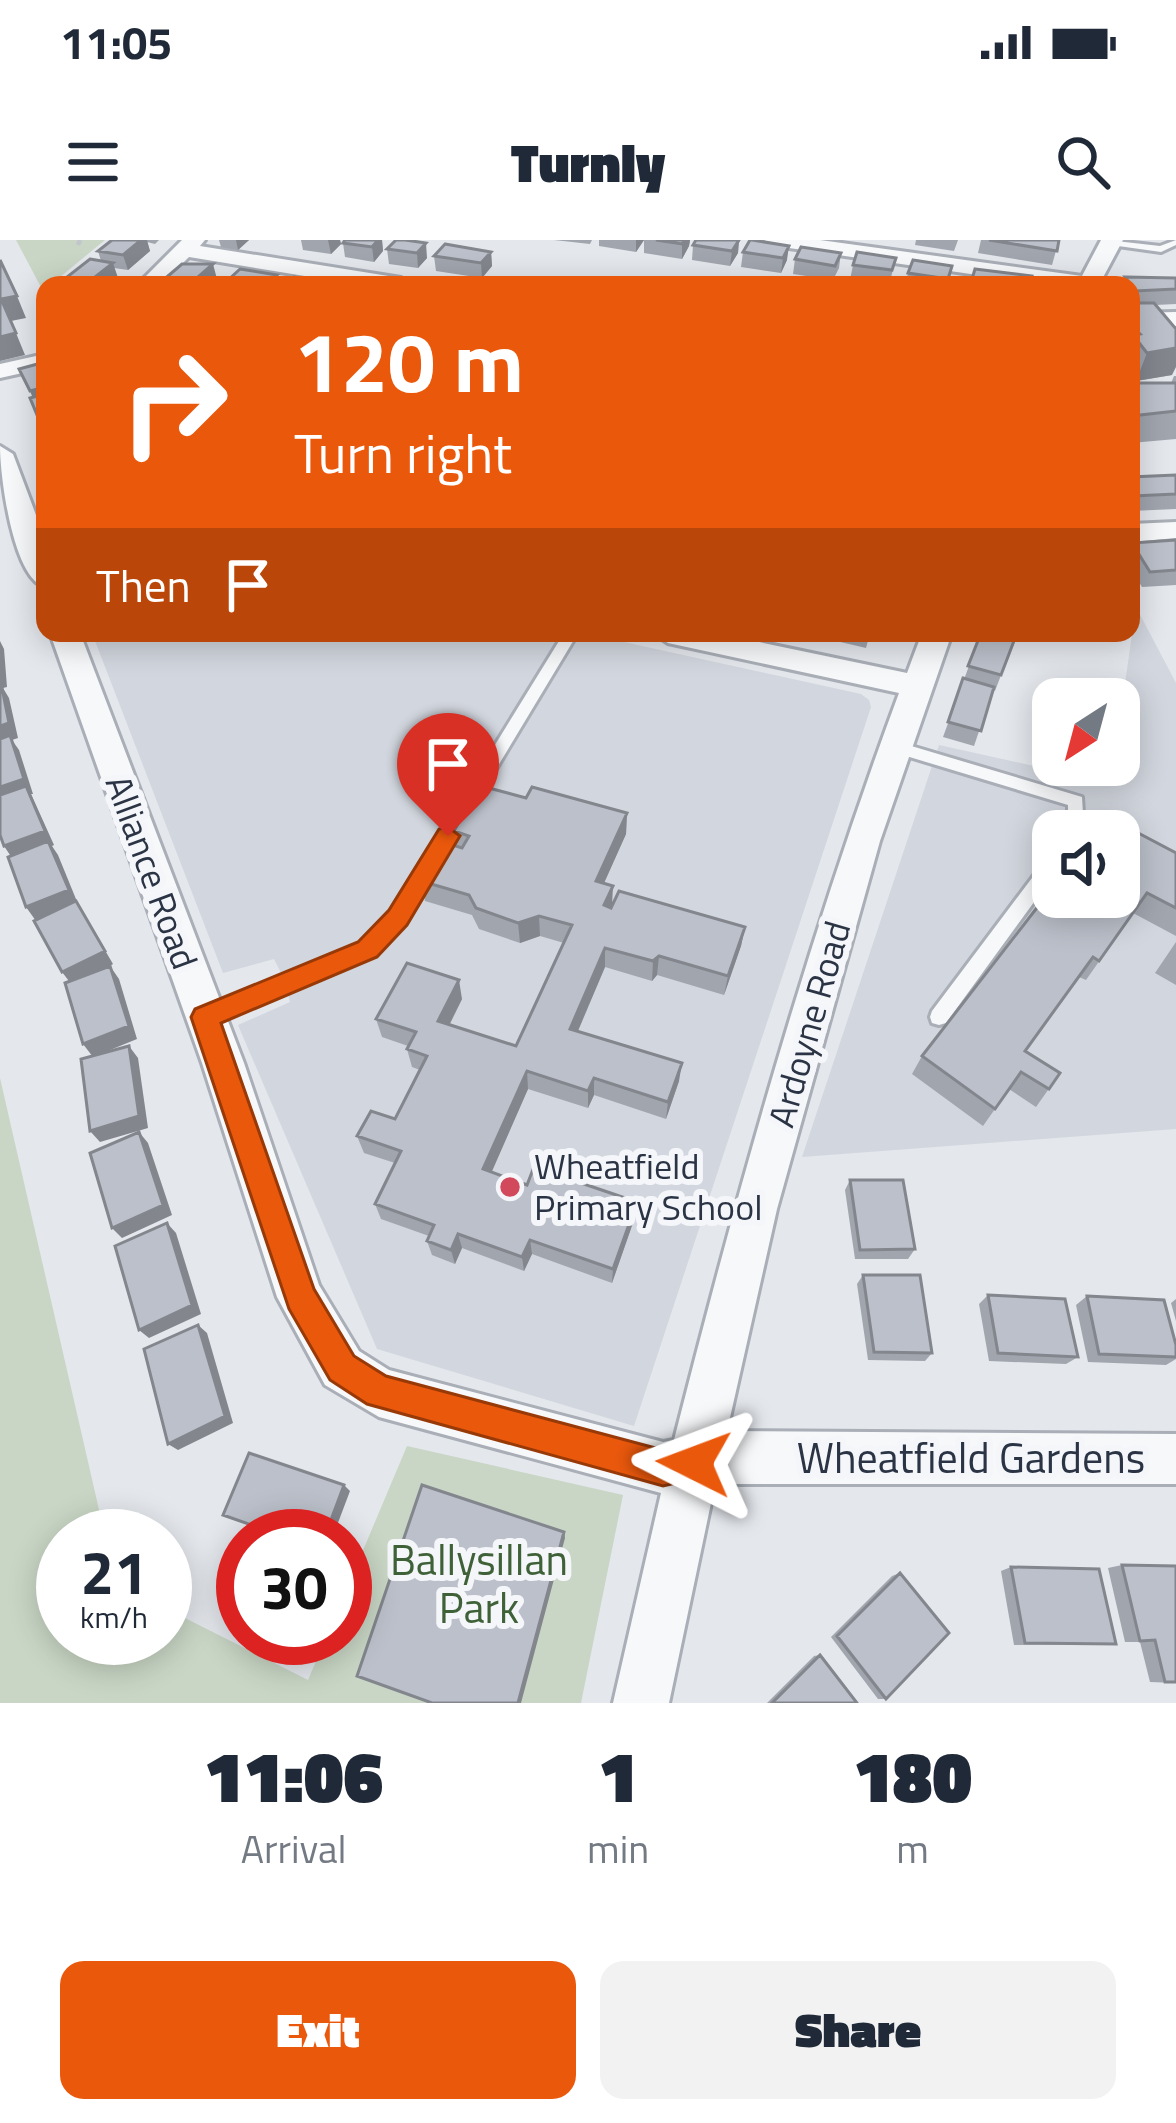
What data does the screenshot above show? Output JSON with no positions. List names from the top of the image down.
{
  "streets": {
    "street": ["Alliance Road", "Ardoyne Road", "Wheatfield Gardens"]
  },
  "crossings": [
    ["Alliance Road", "Ardoyne Road"],
    ["Alliance Road", "Wheatfield Gardens"],
    ["Ardoyne Road", "Wheatfield Gardens"]
  ],
  "parks": ["Ballysillan Park"],
  "places": ["Wheatfield Primary School"],
  "north": "bottom left",
  "page": {
    "status": "11:05",
    "header": "Turnly",
    "turn": ["120 m", "Turn right"],
    "then": "Then",
    "speed": "21 km/h",
    "limit": "30",
    "eta": [
      "11:06",
      "Arrival",
      "1",
      "min",
      "180",
      "m"
    ],
    "buttons": ["Exit", "Share"]
  }
}
